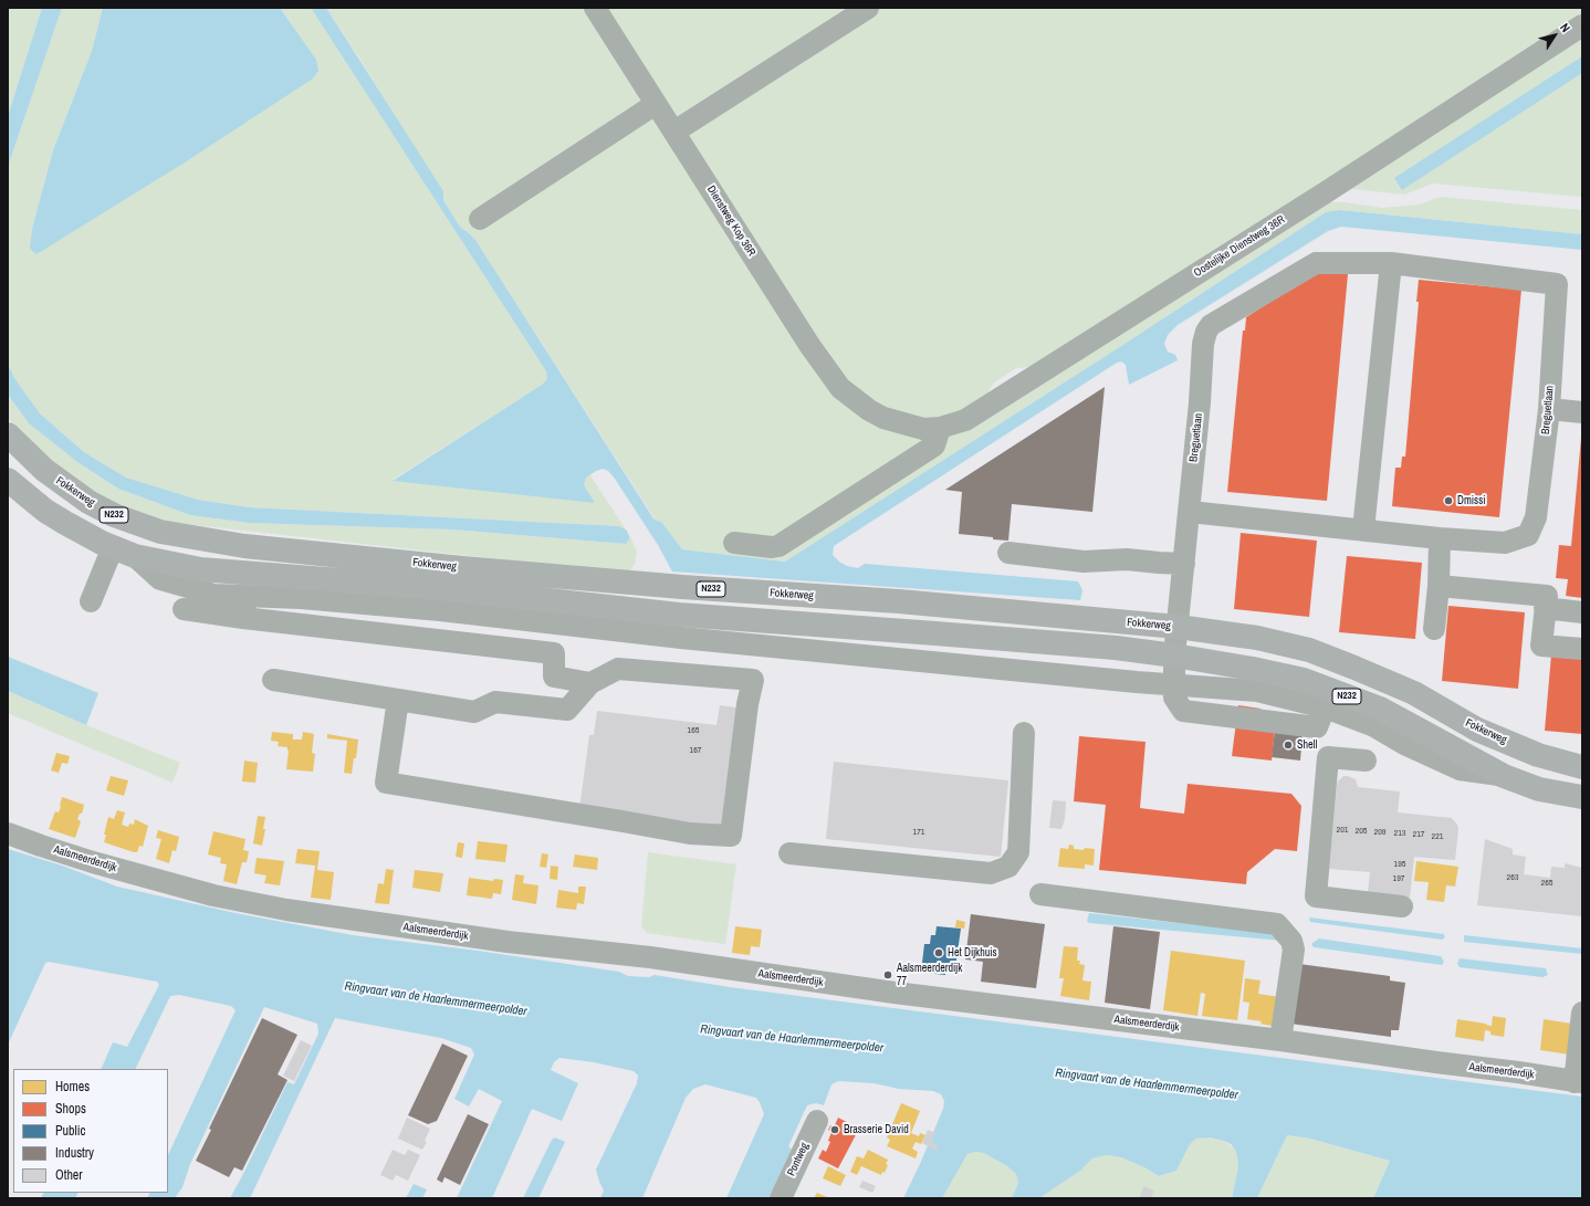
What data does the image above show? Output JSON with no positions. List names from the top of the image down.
{
  "streets": {
    "main road": ["Fokkerweg", "N232"],
    "street": [
      "Dienstweg Kop 36R",
      "Oostelijke Dienstweg 36R",
      "Breguetlaan",
      "Aalsmeerderdijk",
      "Pontweg"
    ]
  },
  "crossings": [
    ["Dienstweg Kop 36R", "Oostelijke Dienstweg 36R"],
    ["Breguetlaan", "Fokkerweg"]
  ],
  "water": ["Ringvaart van de Haarlemmermeerpolder"],
  "places": [
    "Dmissi",
    "Shell",
    "Het Dijkhuis",
    "Aalsmeerderdijk 77",
    "Brasserie David"
  ],
  "house_numbers": [
    "165",
    "167",
    "201",
    "205",
    "171",
    "209",
    "213",
    "217",
    "221",
    "195",
    "263",
    "197",
    "265"
  ],
  "legend": [
    "Homes",
    "Shops",
    "Public",
    "Industry",
    "Other"
  ],
  "north": "top right"
}
